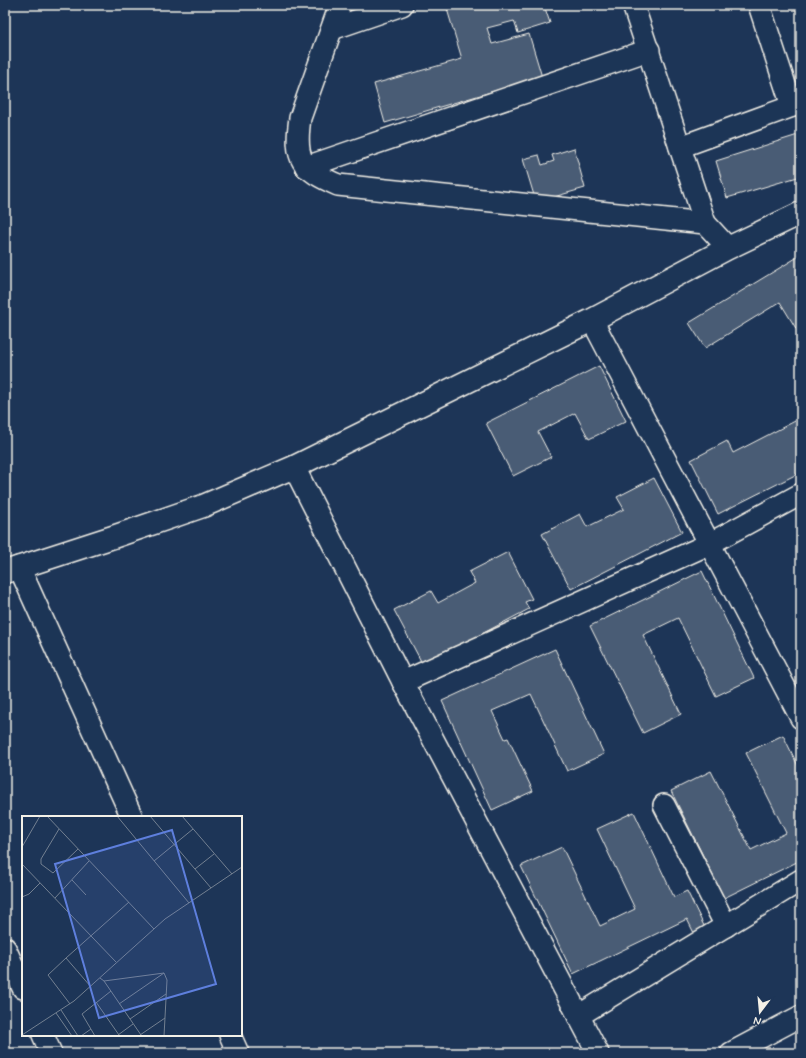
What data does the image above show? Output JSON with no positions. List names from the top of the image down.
{
  "north": "bottom"
}
